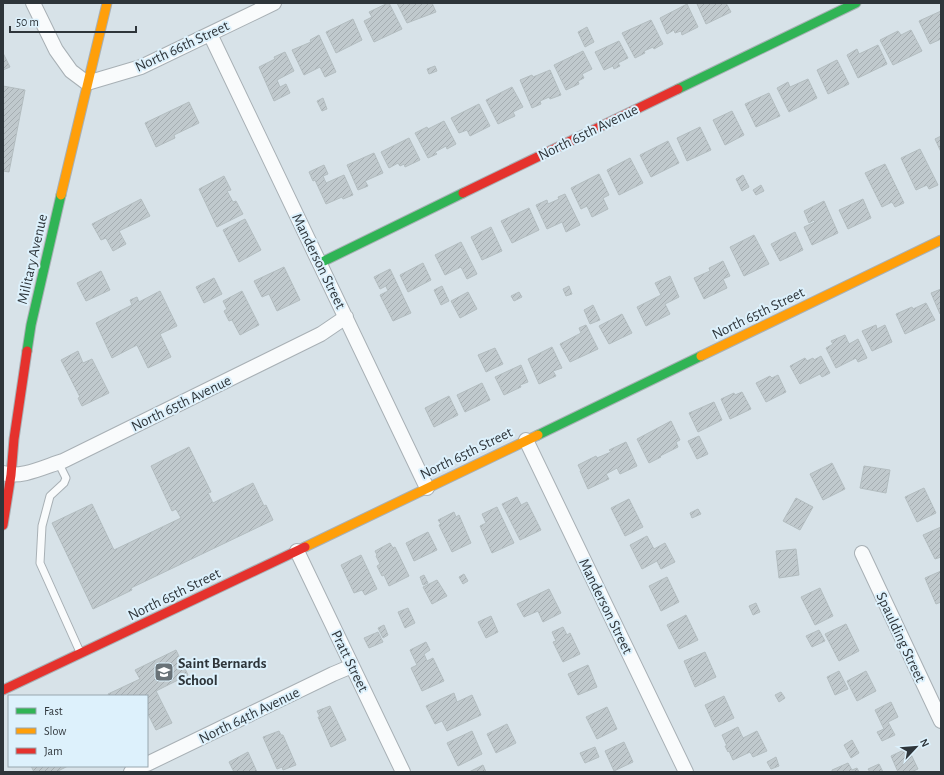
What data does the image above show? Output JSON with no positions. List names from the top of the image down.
{
  "streets": {
    "street": [
      "North 66th Street",
      "North 65th Avenue",
      "Military Avenue",
      "Manderson Street",
      "North 65th Street",
      "Spaulding Street",
      "Pratt Street",
      "North 64th Avenue"
    ]
  },
  "crossings": [
    ["North 66th Street", "Military Avenue"],
    ["North 66th Street", "Manderson Street"],
    ["North 65th Avenue", "Military Avenue"],
    ["North 65th Avenue", "Manderson Street"],
    ["Manderson Street", "North 65th Street"],
    ["North 65th Street", "Pratt Street"],
    ["Pratt Street", "North 64th Avenue"]
  ],
  "places": {
    "school or university": ["Saint Bernards School"]
  },
  "legend": ["Fast", "Slow", "Jam"],
  "scale_bar": "50 m",
  "north": "top right"
}
